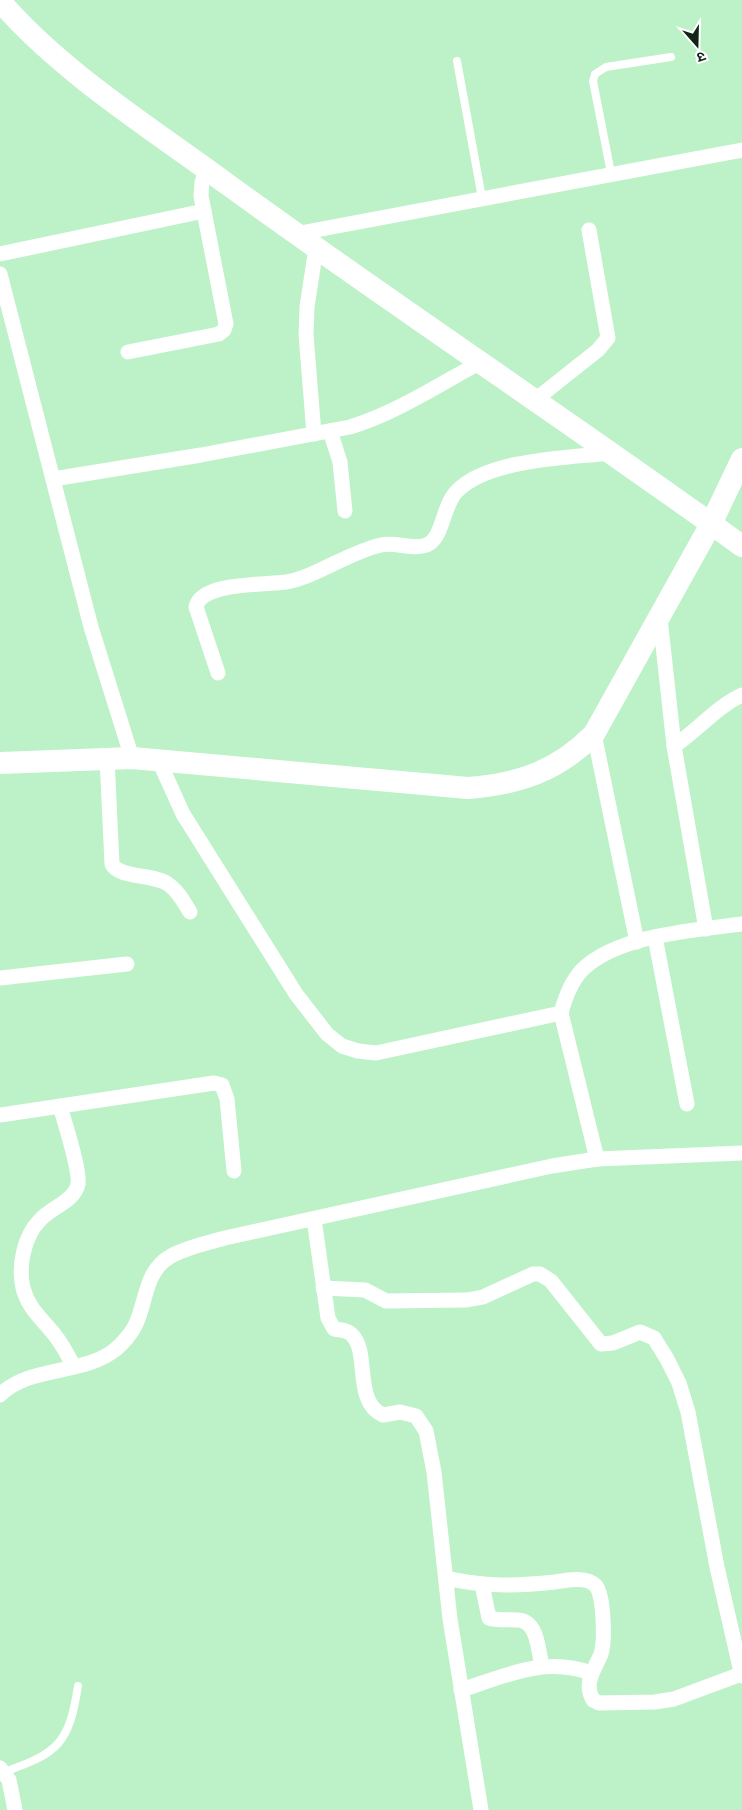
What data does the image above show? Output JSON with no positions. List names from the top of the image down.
{
  "north": "bottom"
}
